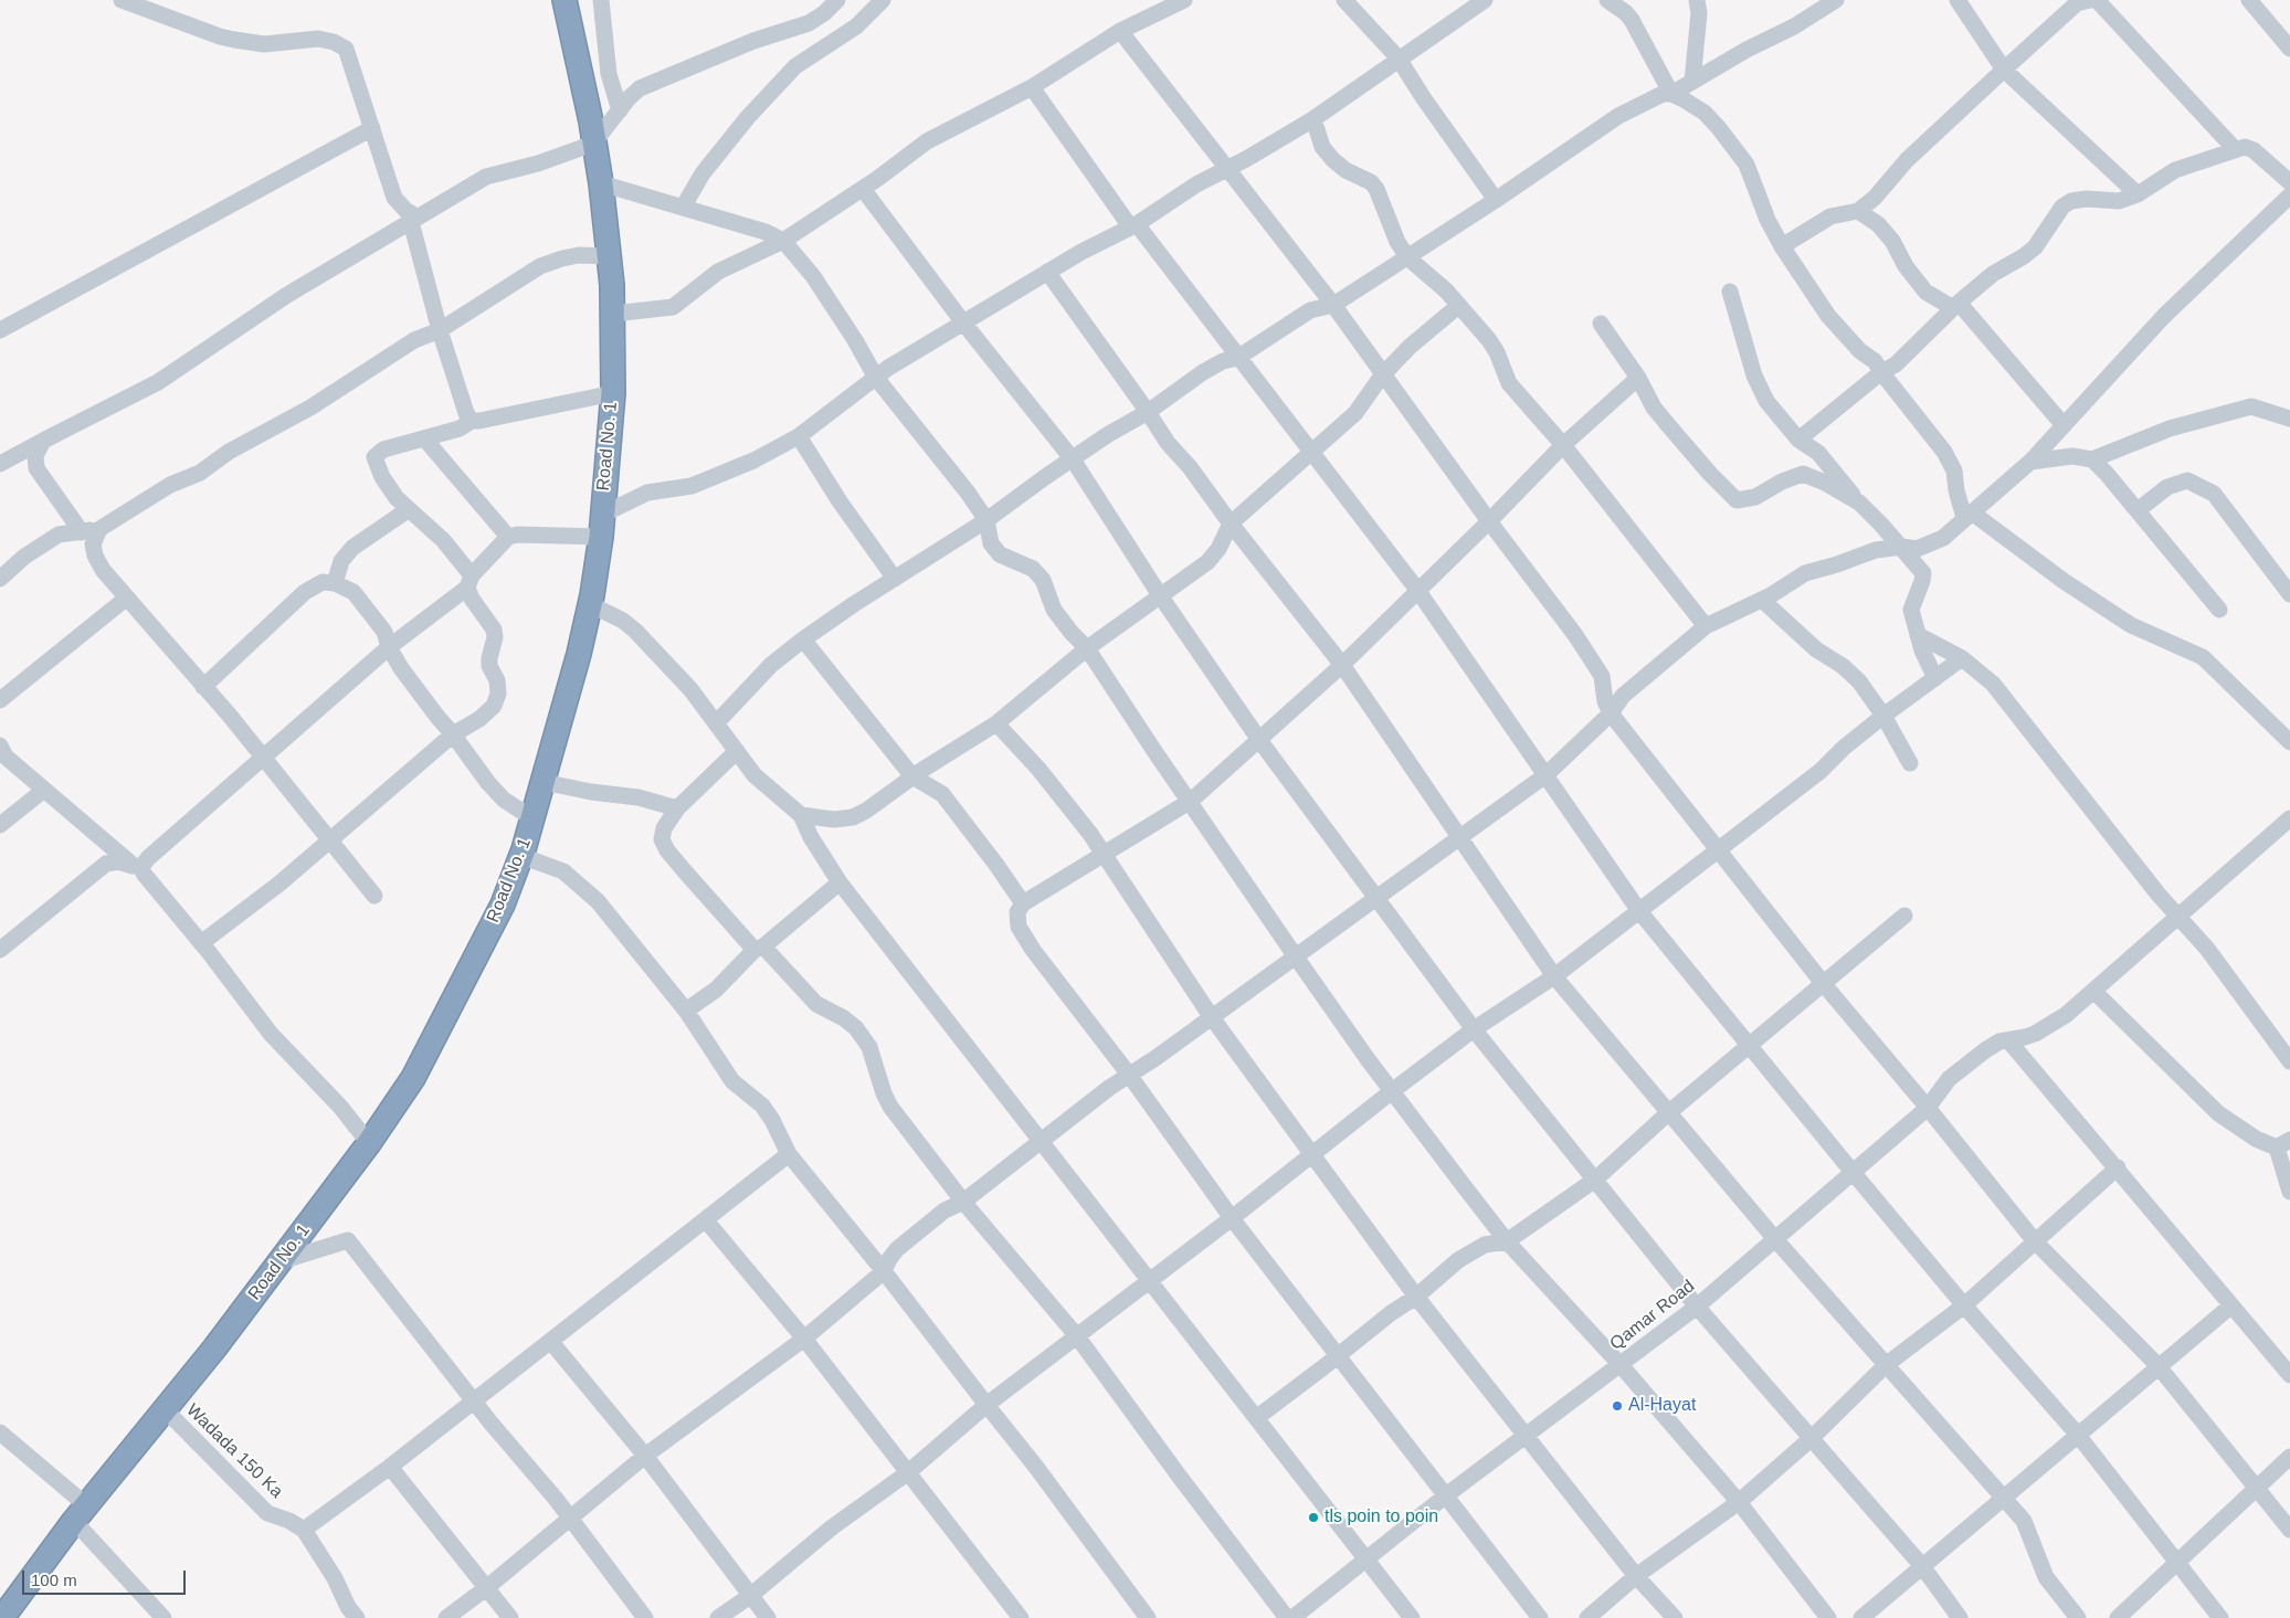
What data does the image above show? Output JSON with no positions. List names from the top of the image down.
{
  "streets": {
    "highway": ["Road No. 1"],
    "street": ["Qamar Road", "Wadada 150 Ka"]
  },
  "crossings": [
    ["Road No. 1", "Wadada 150 Ka"]
  ],
  "places": ["Al-Hayat", "tls poin to poin"],
  "scale_bar": "100 m"
}
